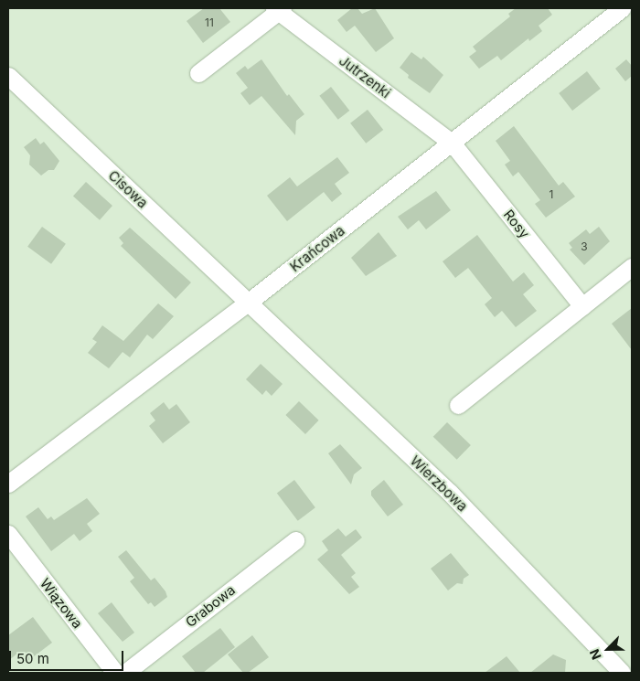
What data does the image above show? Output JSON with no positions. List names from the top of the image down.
{
  "streets": {
    "street": [
      "Jutrzenki",
      "Cisowa",
      "Rosy",
      "Krańcowa",
      "Wierzbowa",
      "Wiązowa",
      "Grabowa"
    ]
  },
  "crossings": [
    ["Jutrzenki", "Rosy"],
    ["Jutrzenki", "Krańcowa"],
    ["Cisowa", "Krańcowa"],
    ["Cisowa", "Wierzbowa"],
    ["Rosy", "Krańcowa"],
    ["Krańcowa", "Wierzbowa"]
  ],
  "house_numbers": ["11", "1", "3"],
  "scale_bar": "50 m",
  "north": "bottom left"
}
